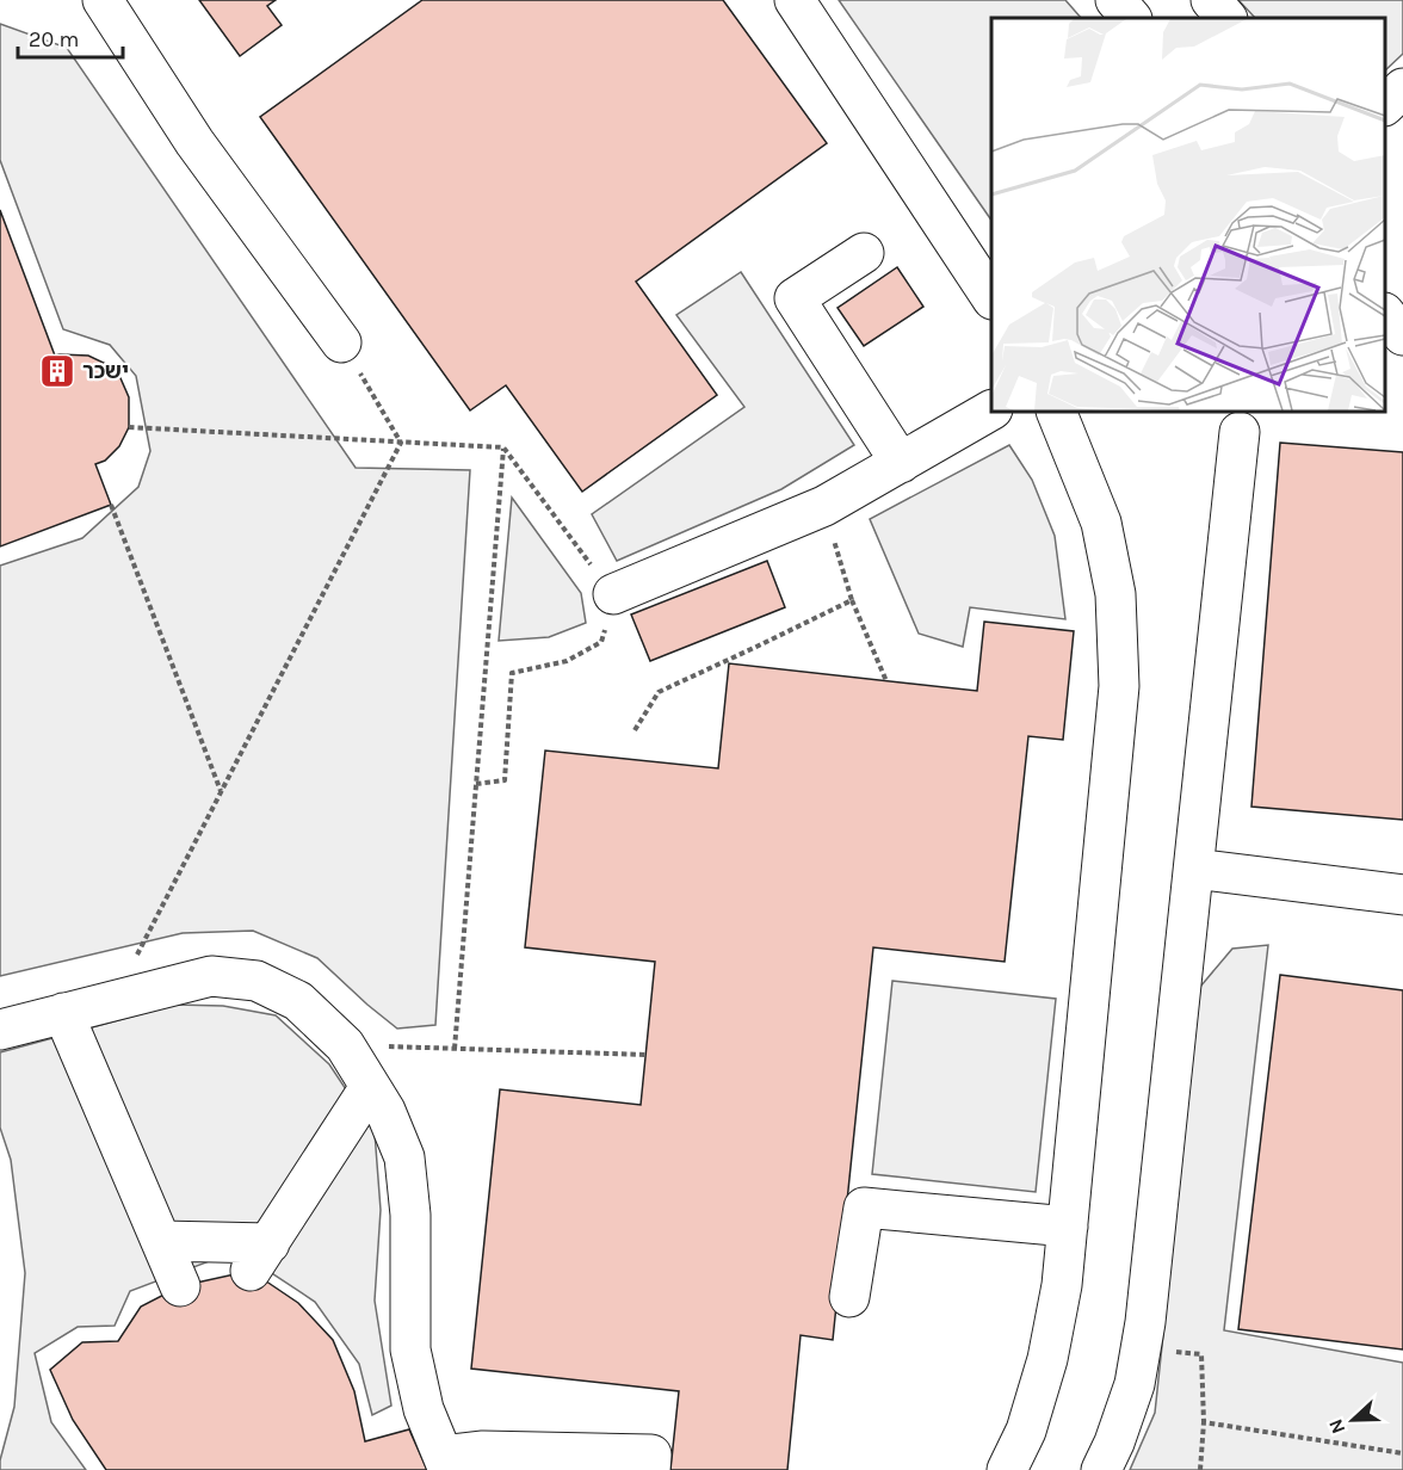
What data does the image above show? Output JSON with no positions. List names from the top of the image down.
{
  "places": {
    "building": ["ישכר"]
  },
  "scale_bar": "20 m",
  "north": "left"
}
